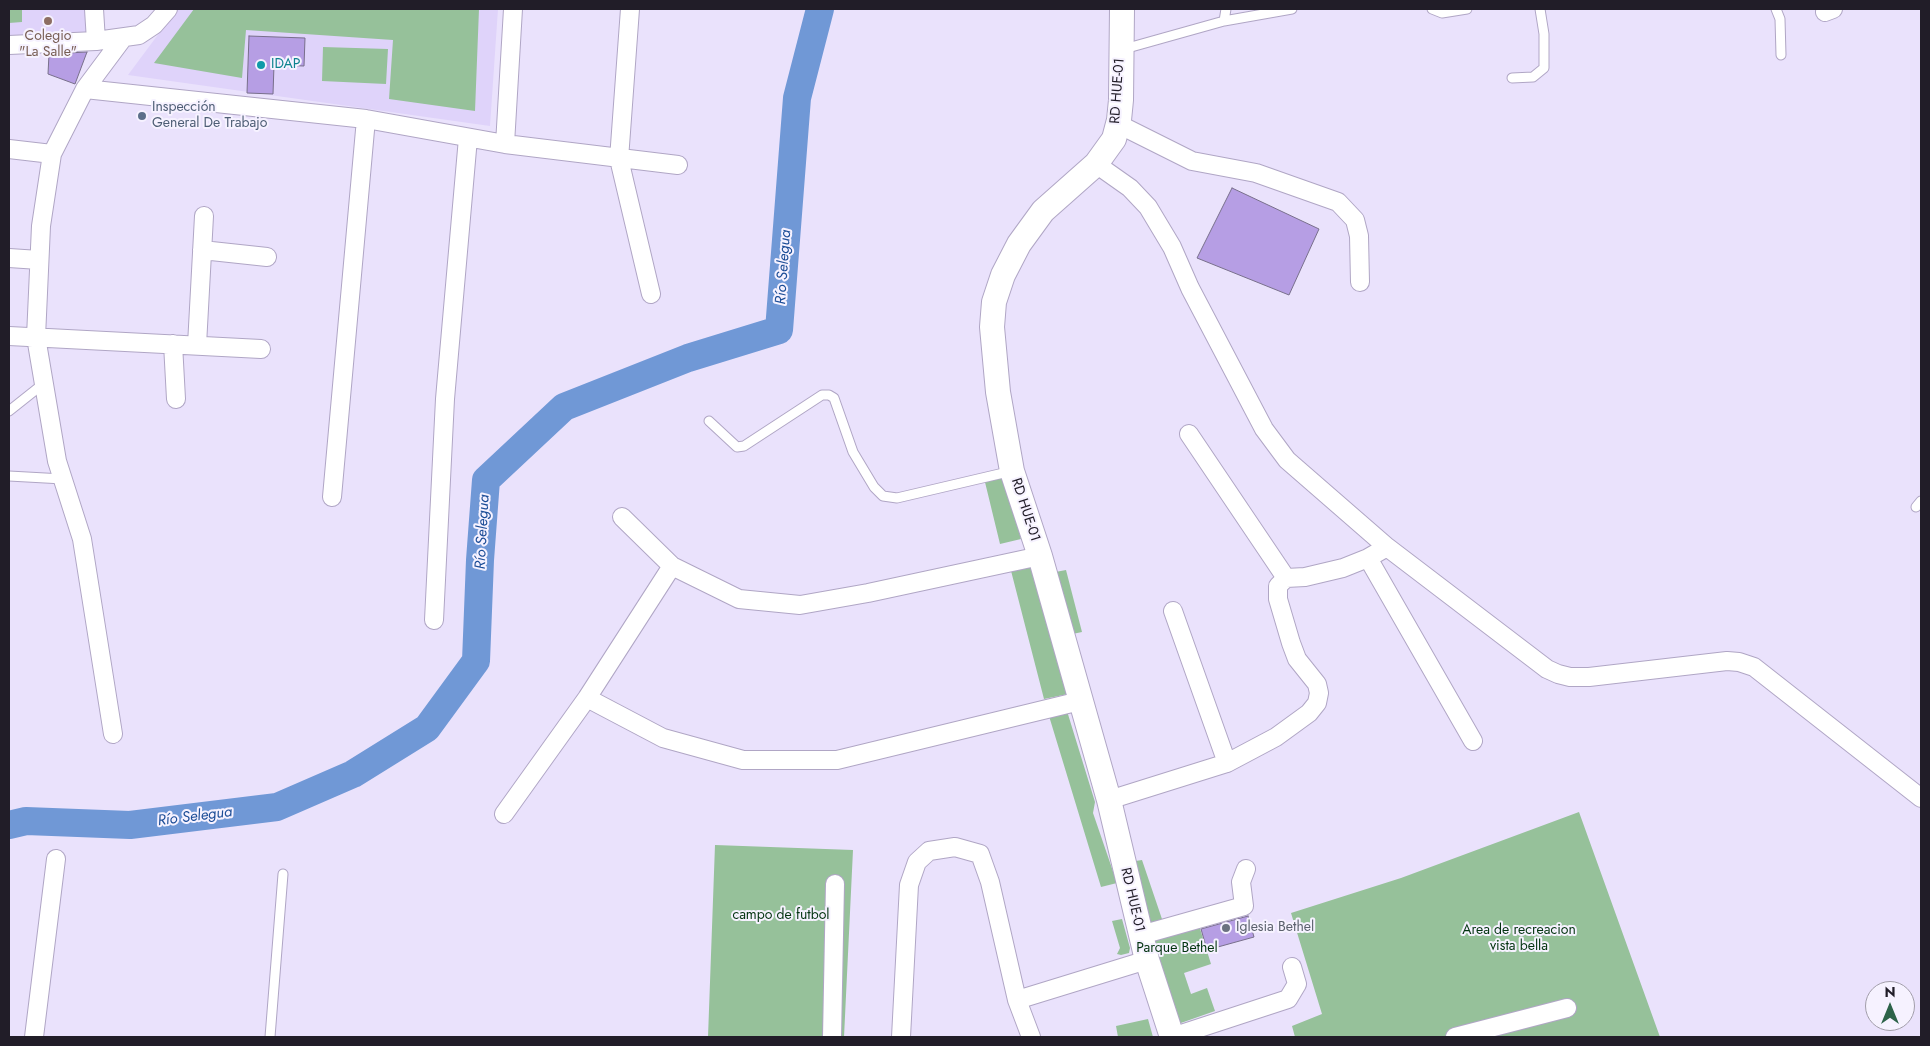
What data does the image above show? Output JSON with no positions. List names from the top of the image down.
{
  "streets": {
    "street": ["RD HUE-01"]
  },
  "water": ["Río Selegua"],
  "parks": ["campo de futbol", "Area de recreacion vista bella", "Parque Bethel"],
  "places": [
    "Colegio \"La Salle\"",
    "IDAP",
    "Inspección General De Trabajo",
    "Iglesia Bethel"
  ],
  "north": "top"
}
